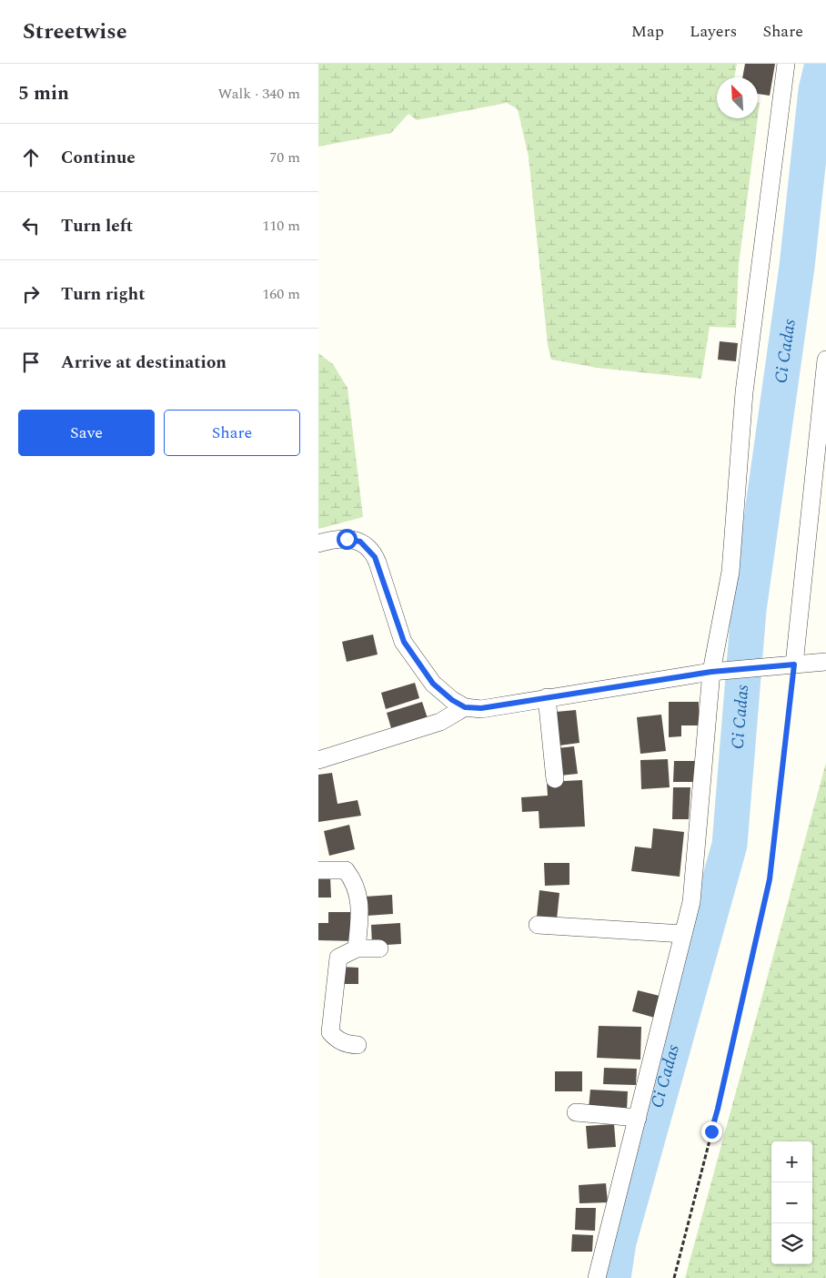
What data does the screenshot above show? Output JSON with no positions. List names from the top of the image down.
{
  "water": ["Ci Cadas"],
  "north": "top left",
  "page": {
    "header": "Streetwise",
    "nav": ["Map", "Layers", "Share"],
    "heading": ["5 min", "Walk · 340 m"],
    "list": [
      ["Continue", "70 m"],
      ["Turn left", "110 m"],
      ["Turn right", "160 m"],
      "Arrive at destination"
    ],
    "buttons": ["Save", "Share"],
    "map_buttons": ["+", "−"]
  }
}
